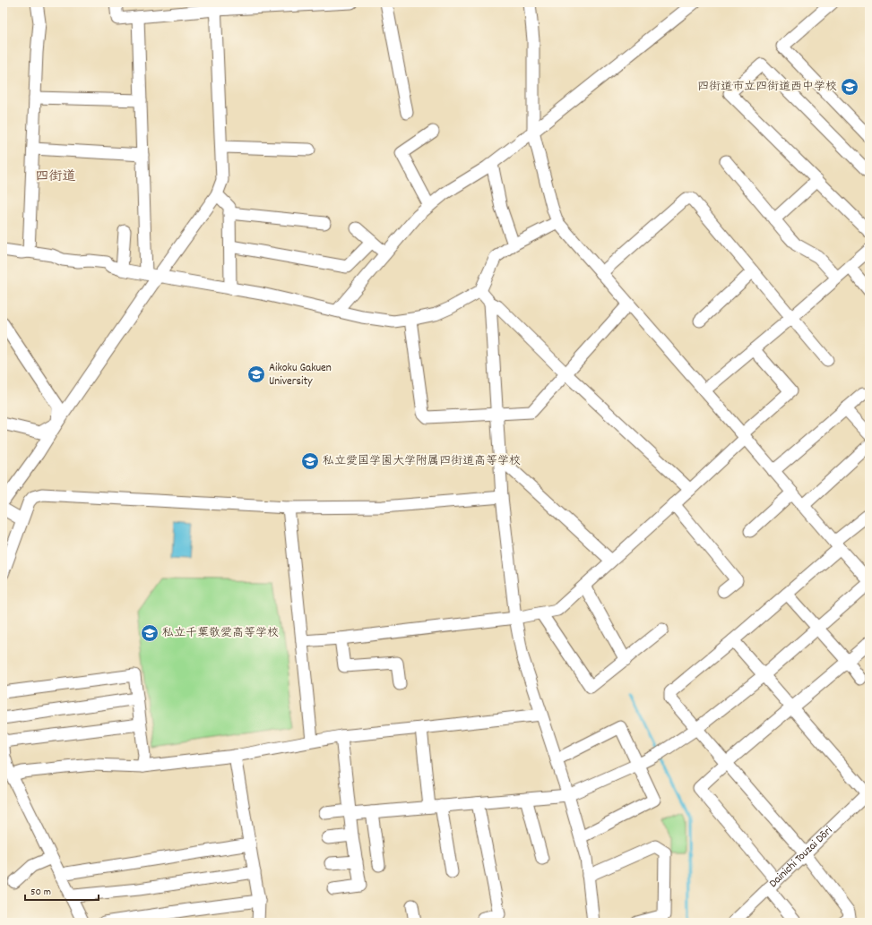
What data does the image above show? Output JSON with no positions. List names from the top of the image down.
{
  "streets": {
    "street": ["Dainichi Touzai Dōri"]
  },
  "districts": ["四街道"],
  "places": {
    "school or university": [
      "四街道市立四街道西中学校",
      "Aikoku Gakuen University",
      "私立愛国学園大学附属四街道高等学校",
      "私立千葉敬愛高等学校"
    ]
  },
  "scale_bar": "50 m"
}
